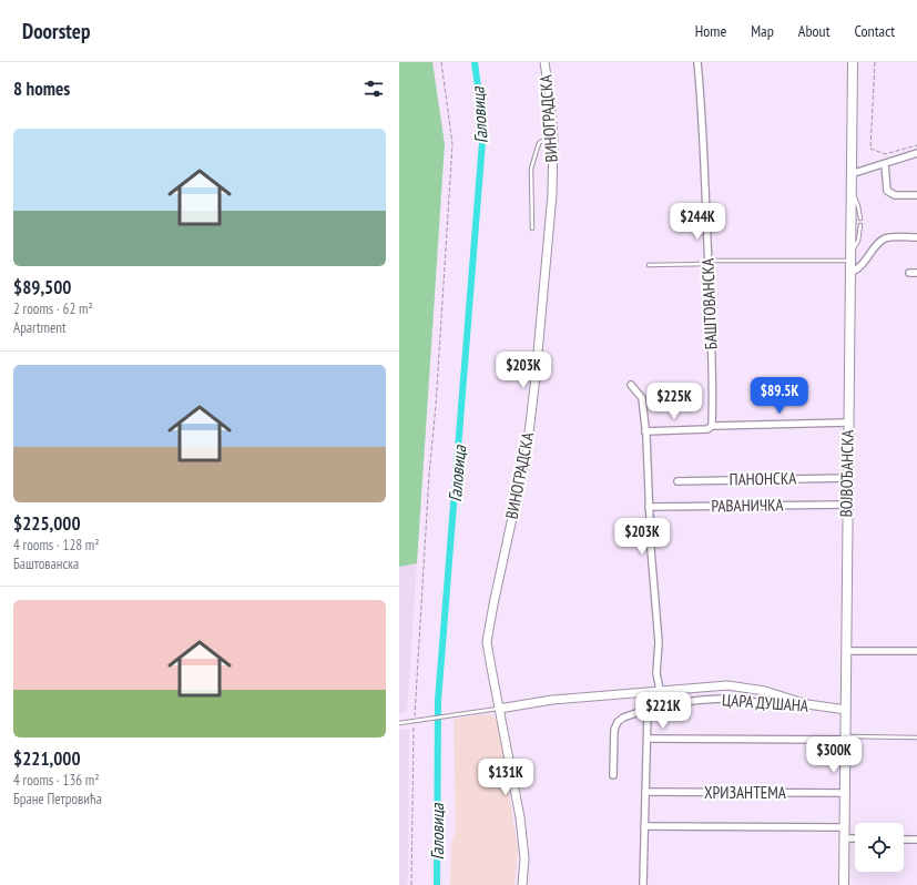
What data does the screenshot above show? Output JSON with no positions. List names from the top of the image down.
{
  "streets": {
    "main road": ["ВОЈВОЂАНСКА"],
    "street": [
      "ВИНОГРАДСКА",
      "БАШТОВАНСКА",
      "ПАНОНСКА",
      "РАВАНИЧКА",
      "ЦАРА ДУШАНА",
      "ХРИЗАНТЕМА"
    ]
  },
  "crossings": [
    ["ВОЈВОЂАНСКА", "ПАНОНСКА"],
    ["ВОЈВОЂАНСКА", "РАВАНИЧКА"],
    ["ВОЈВОЂАНСКА", "ЦАРА ДУШАНА"],
    ["ВОЈВОЂАНСКА", "ХРИЗАНТЕМА"]
  ],
  "water": ["Галовица"],
  "page": {
    "header": "Doorstep",
    "nav": [
      "Home",
      "Map",
      "About",
      "Contact"
    ],
    "heading": "8 homes",
    "list": [
      {
        "name": "$89,500",
        "note": "2 rooms · 62 m² · Apartment"
      },
      {
        "name": "$225,000",
        "note": "4 rooms · 128 m² · Баштованска"
      },
      {
        "name": "$221,000",
        "note": "4 rooms · 136 m² · Бране Петровића"
      }
    ],
    "price": [
      "$244K",
      "$203K",
      "$89.5K",
      "$225K",
      "$203K",
      "$221K",
      "$300K",
      "$131K"
    ]
  }
}
